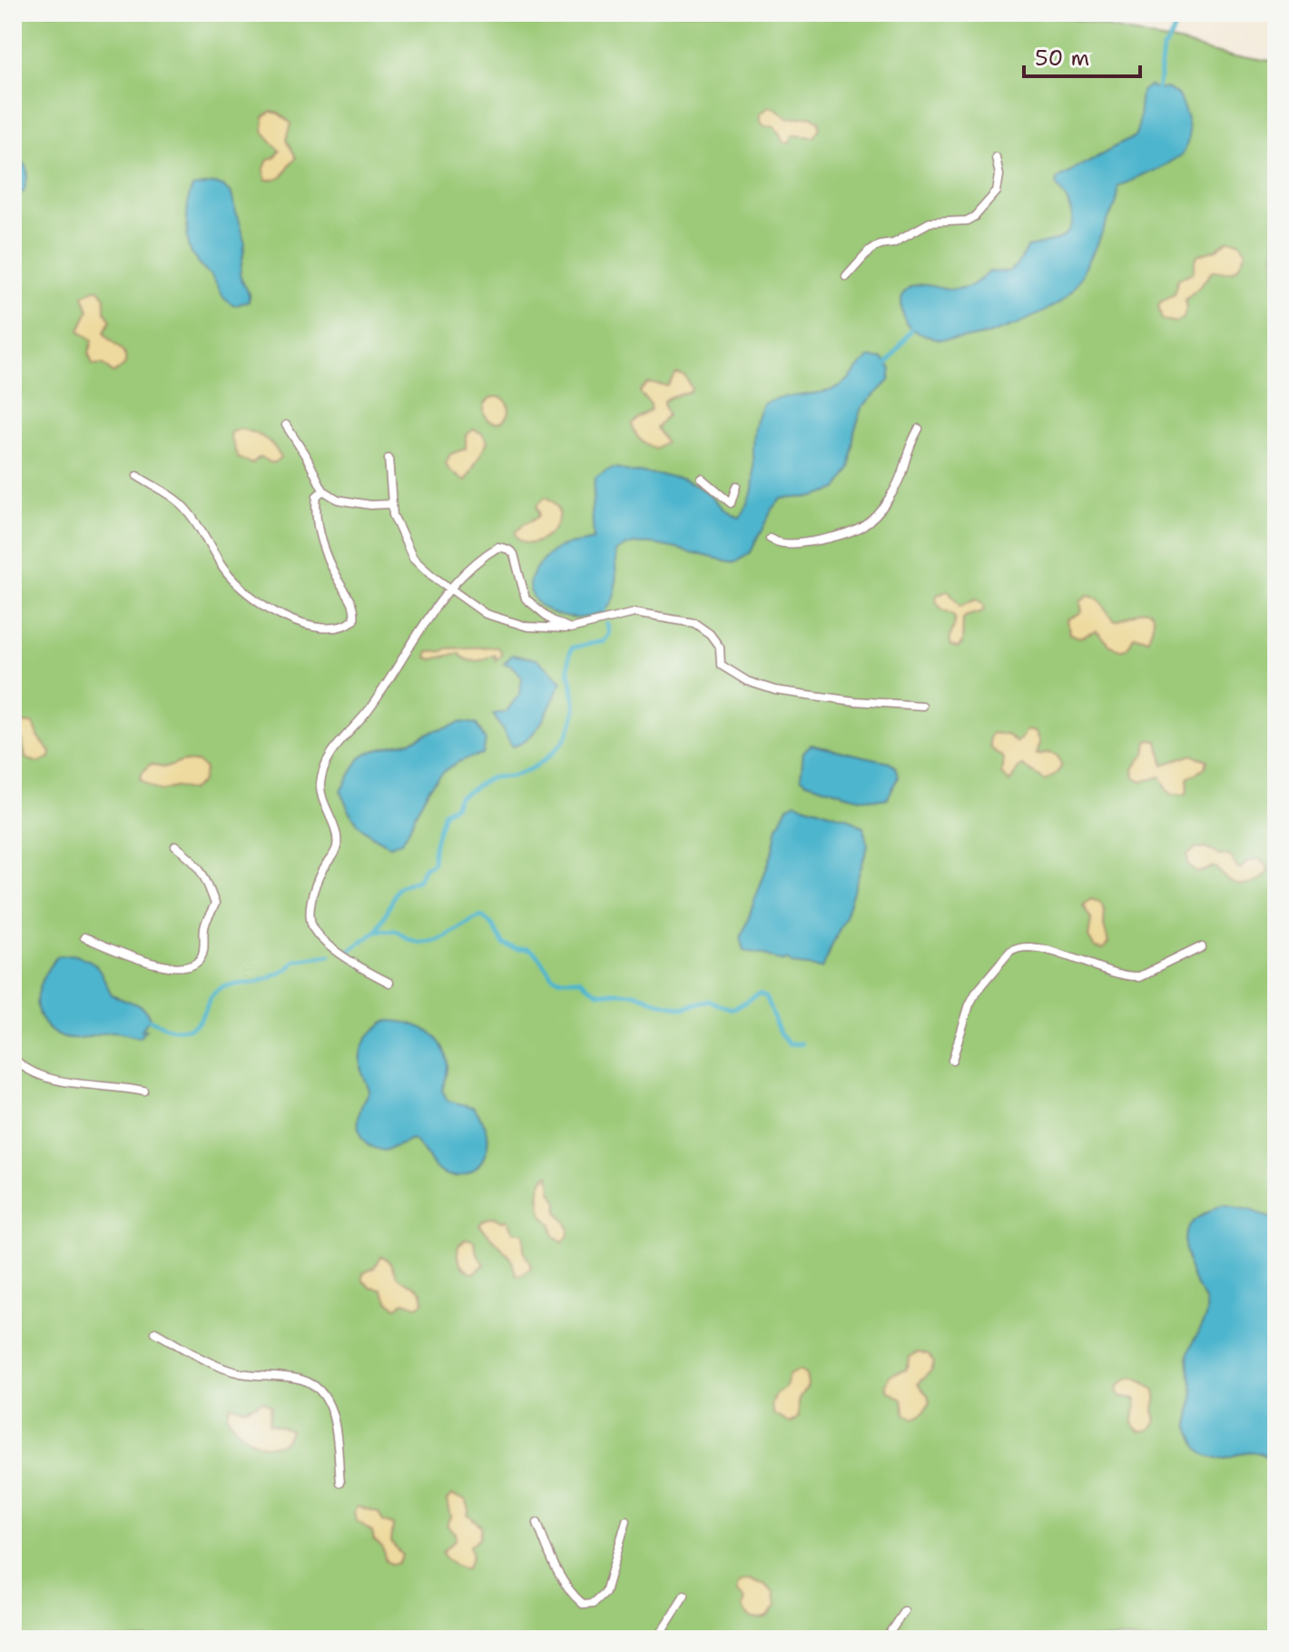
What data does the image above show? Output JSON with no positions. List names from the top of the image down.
{
  "scale_bar": "50 m"
}
